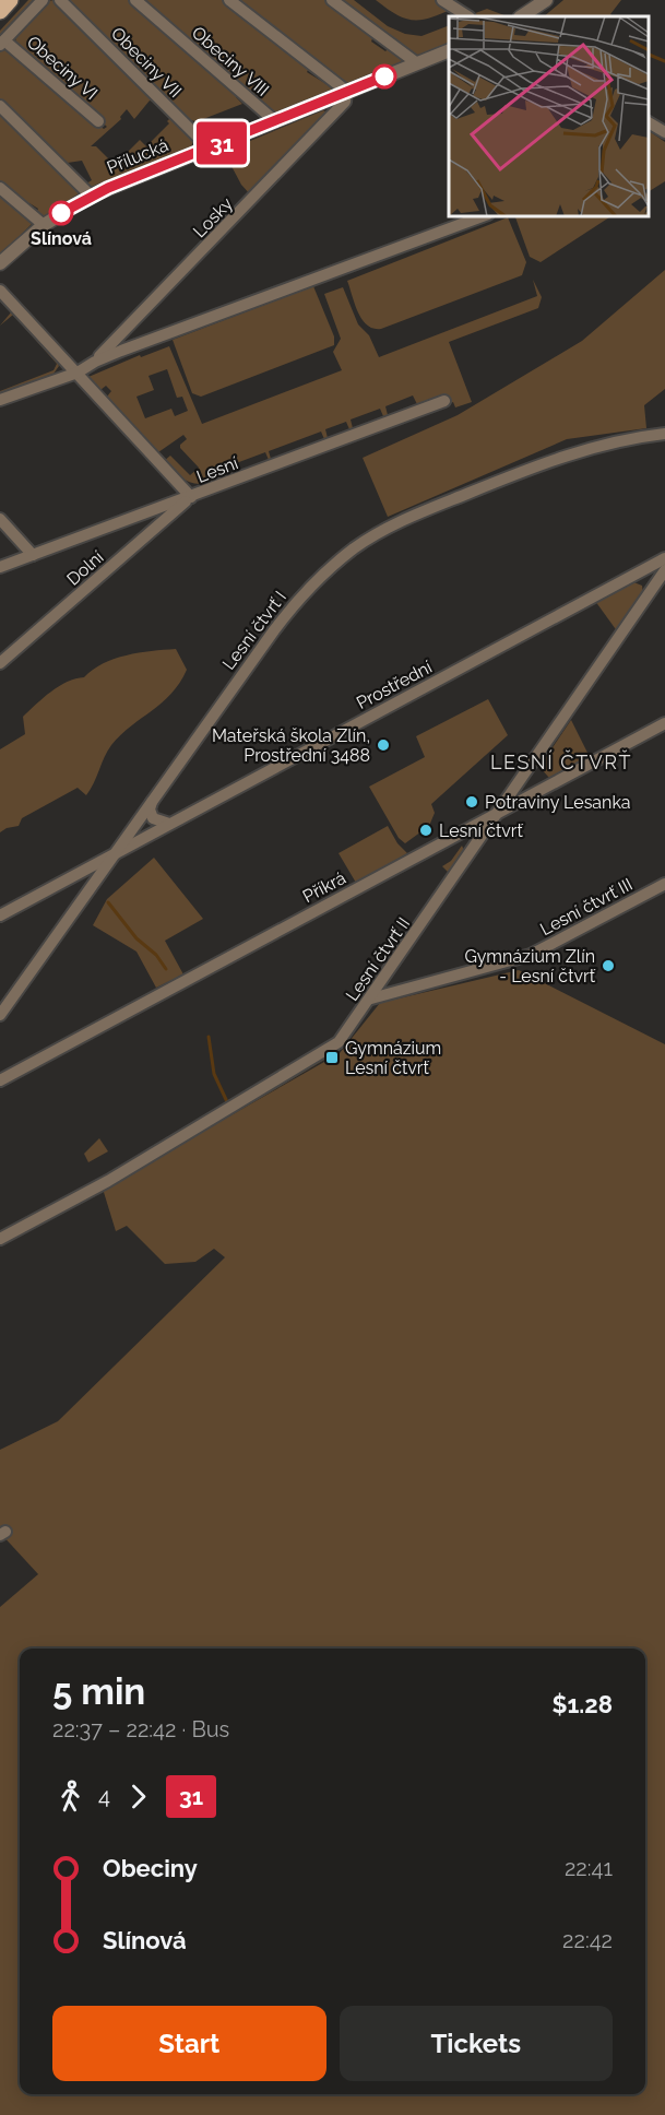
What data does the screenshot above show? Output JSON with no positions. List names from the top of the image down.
{
  "streets": {
    "street": [
      "Obeciny VIII",
      "Obeciny VII",
      "Obeciny VI",
      "Přílucká",
      "Losky",
      "Lesní",
      "Dolní",
      "Lesní čtvrť I",
      "Prostřední",
      "Příkrá",
      "Lesní čtvrť III",
      "Lesní čtvrť II"
    ]
  },
  "crossings": [
    ["Obeciny VIII", "Přílucká"],
    ["Obeciny VII", "Přílucká"],
    ["Přílucká", "Losky"],
    ["Lesní", "Dolní"],
    ["Lesní čtvrť I", "Prostřední"],
    ["Příkrá", "Lesní čtvrť II"],
    ["Lesní čtvrť III", "Lesní čtvrť II"]
  ],
  "districts": ["LESNÍ ČTVRŤ"],
  "places": {
    "other": [
      "Slínová",
      "Mateřská škola Zlín, Prostřední 3488",
      "Potraviny Lesanka",
      "Lesní čtvrť",
      "Gymnázium Zlín - Lesní čtvrť"
    ],
    "transit": ["Gymnázium Lesní čtvrť"]
  },
  "lines": ["bus line 31"],
  "page": {
    "on_map": "31",
    "heading": ["5 min", "22:37 – 22:42 · Bus", "$1.28"],
    "legs": ["4", "31"],
    "list": [
      {
        "name": "Obeciny",
        "value": "22:41"
      },
      {
        "name": "Slínová",
        "value": "22:42"
      }
    ],
    "buttons": ["Start", "Tickets"]
  }
}
